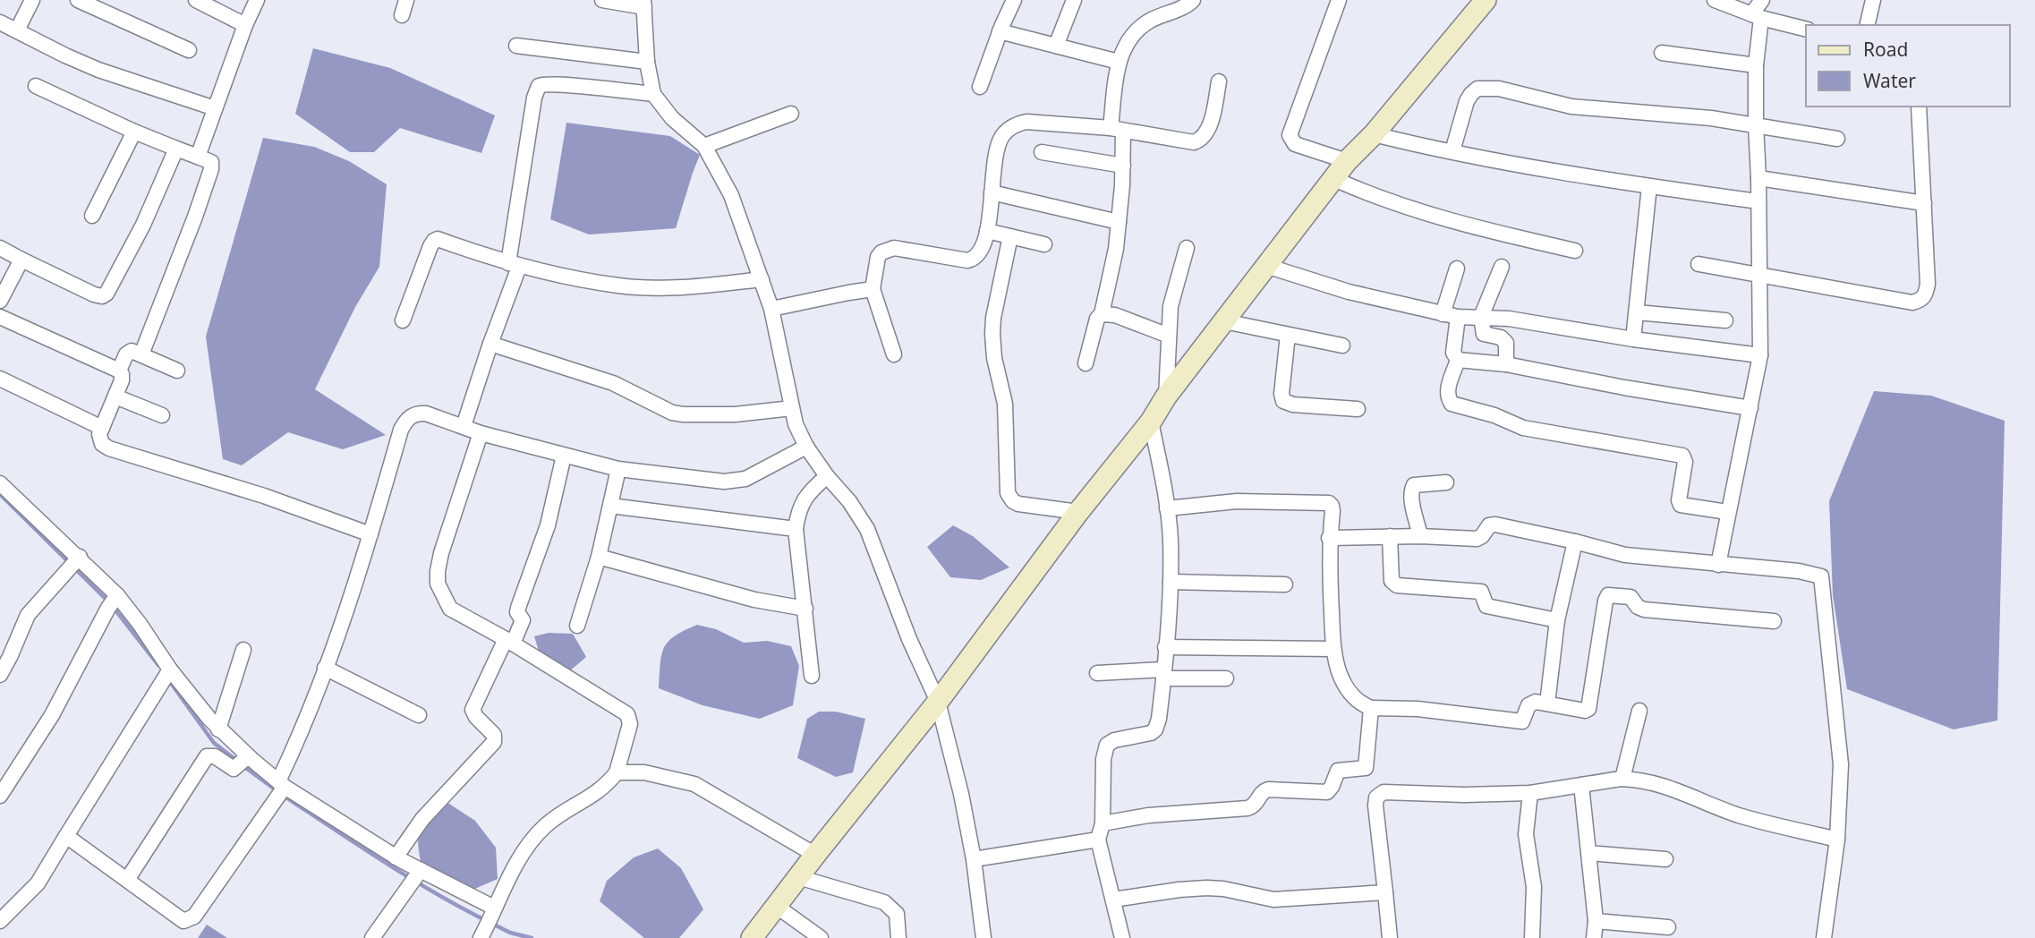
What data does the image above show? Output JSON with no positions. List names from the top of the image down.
{
  "legend": ["Road", "Water"]
}
